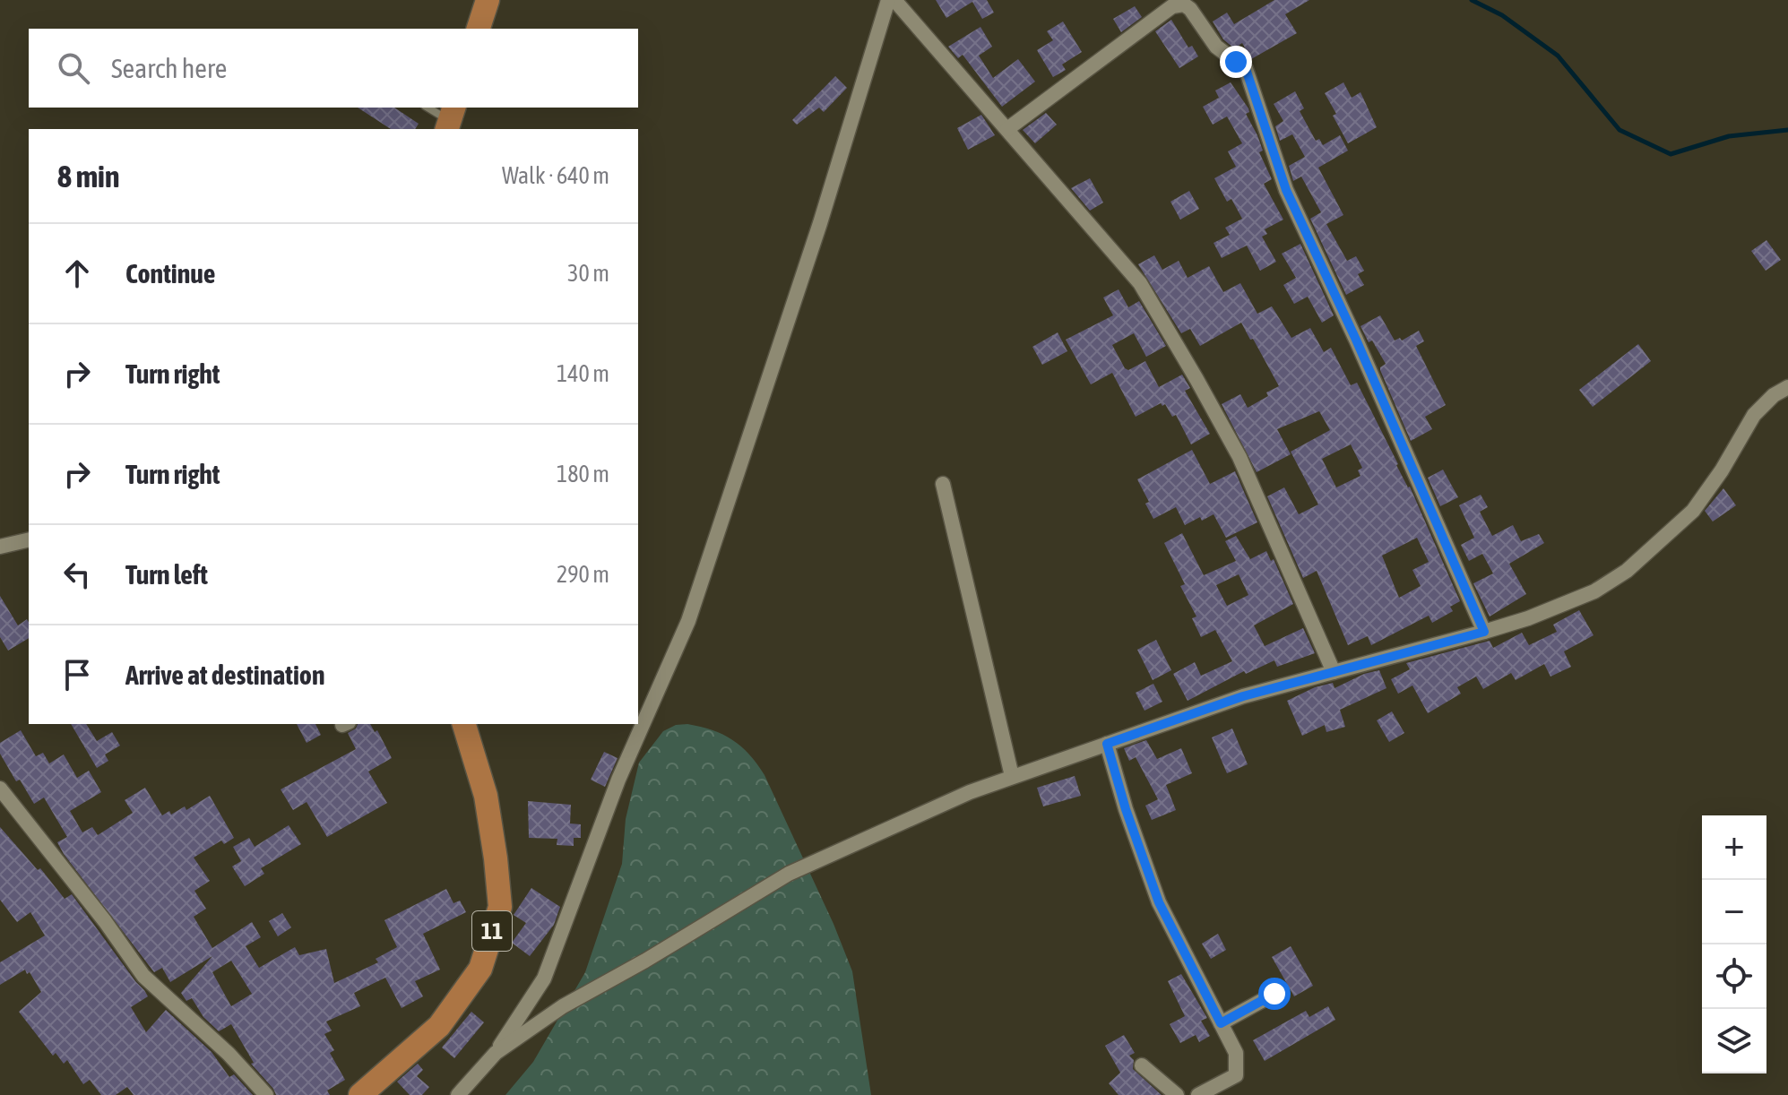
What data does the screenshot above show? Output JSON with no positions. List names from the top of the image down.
{
  "streets": {
    "highway": ["11"]
  },
  "page": {
    "search": "Search here",
    "heading": ["8 min", "Walk · 640 m"],
    "list": [
      ["Continue", "30 m"],
      ["Turn right", "140 m"],
      ["Turn right", "180 m"],
      ["Turn left", "290 m"],
      "Arrive at destination"
    ],
    "map_buttons": ["+", "−"]
  }
}
